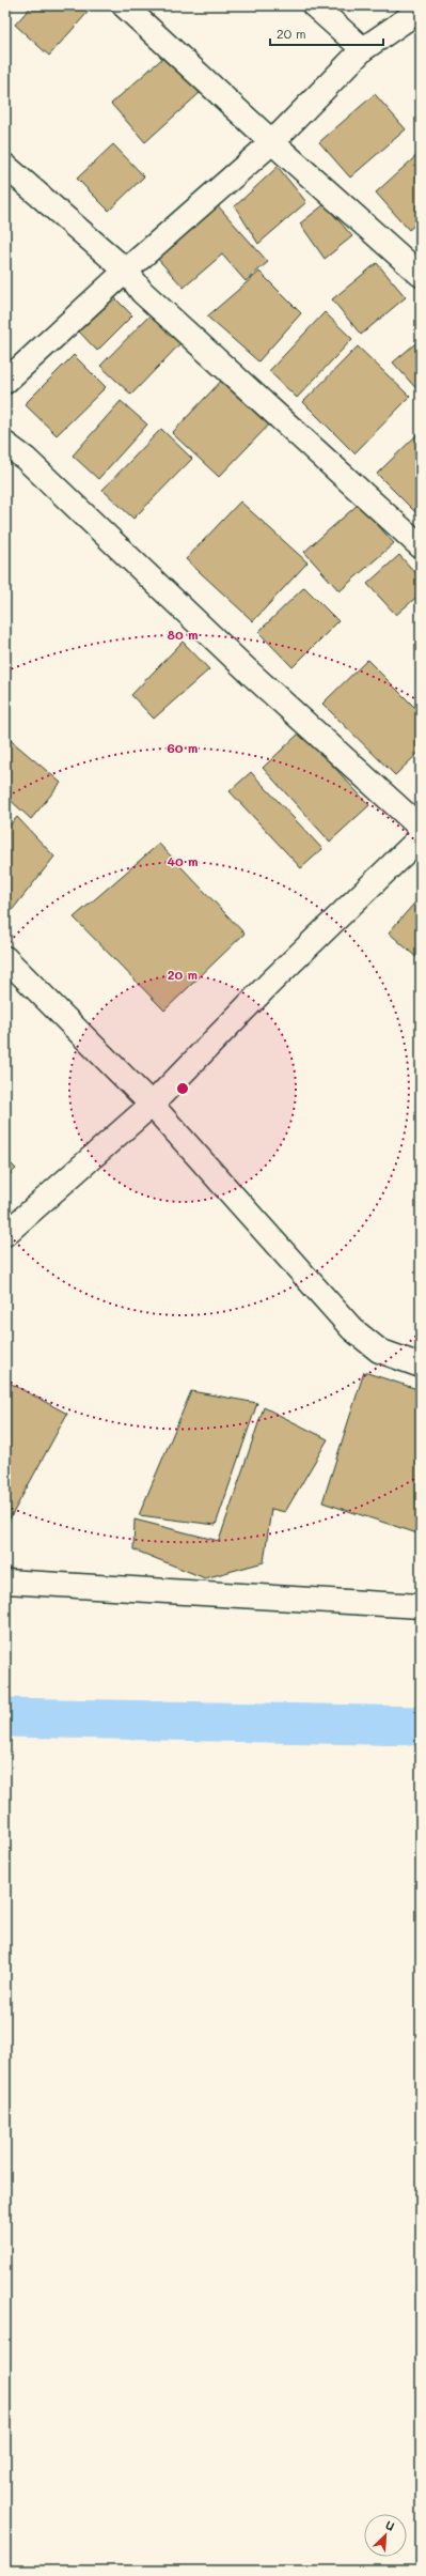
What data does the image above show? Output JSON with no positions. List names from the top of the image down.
{
  "scale_bar": "20 m",
  "north": "top right",
  "rings": [
    "80 m",
    "60 m",
    "40 m",
    "20 m"
  ]
}
